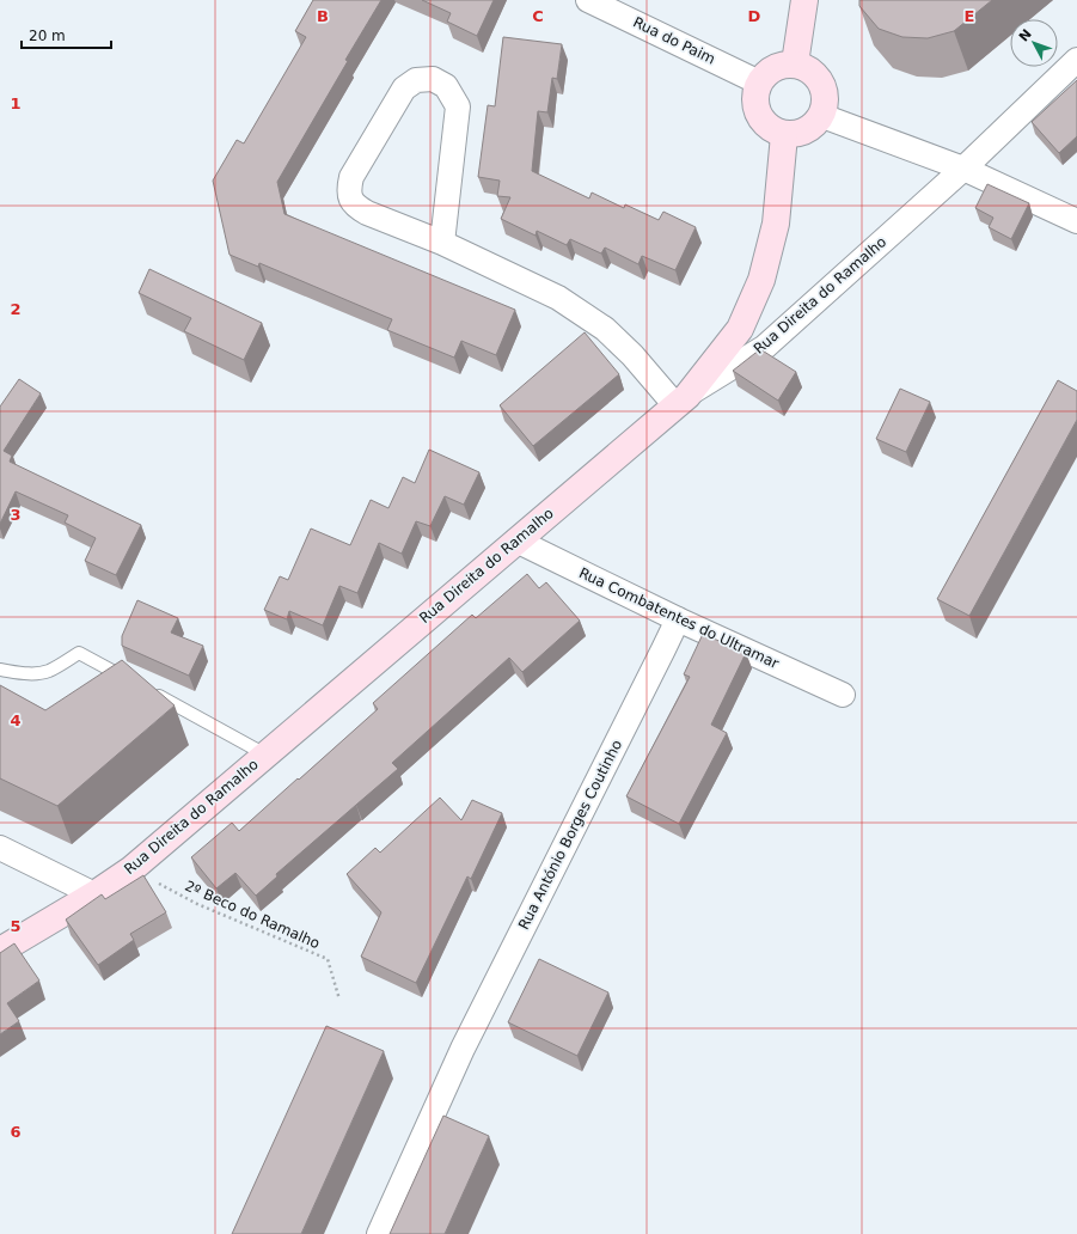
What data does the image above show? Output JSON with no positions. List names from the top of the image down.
{
  "streets": {
    "main road": ["Rua Direita do Ramalho"],
    "street": ["Rua do Paim", "Rua Combatentes do Ultramar", "Rua António Borges Coutinho"],
    "path": ["2º Beco do Ramalho"]
  },
  "crossings": [
    ["Rua Direita do Ramalho", "Rua Combatentes do Ultramar"],
    ["Rua Direita do Ramalho", "2º Beco do Ramalho"],
    ["Rua Combatentes do Ultramar", "Rua António Borges Coutinho"]
  ],
  "scale_bar": "20 m",
  "north": "top left",
  "grid": {
    "columns": [
      "B",
      "C",
      "D",
      "E"
    ],
    "rows": [
      "1",
      "2",
      "3",
      "4",
      "5",
      "6"
    ]
  }
}
